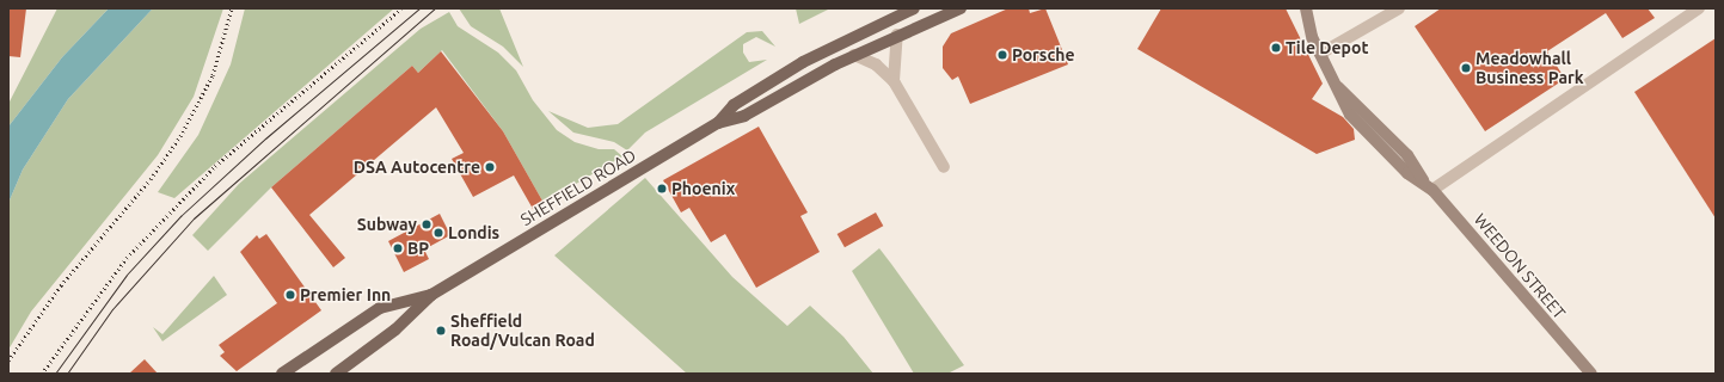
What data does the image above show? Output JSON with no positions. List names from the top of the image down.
{
  "streets": {
    "main road": ["SHEFFIELD ROAD"],
    "street": ["WEEDON STREET"]
  },
  "places": [
    "Tile Depot",
    "Porsche",
    "Meadowhall Business Park",
    "DSA Autocentre",
    "Phoenix",
    "Subway",
    "Londis",
    "BP",
    "Premier Inn",
    "Sheffield Road/Vulcan Road"
  ]
}
